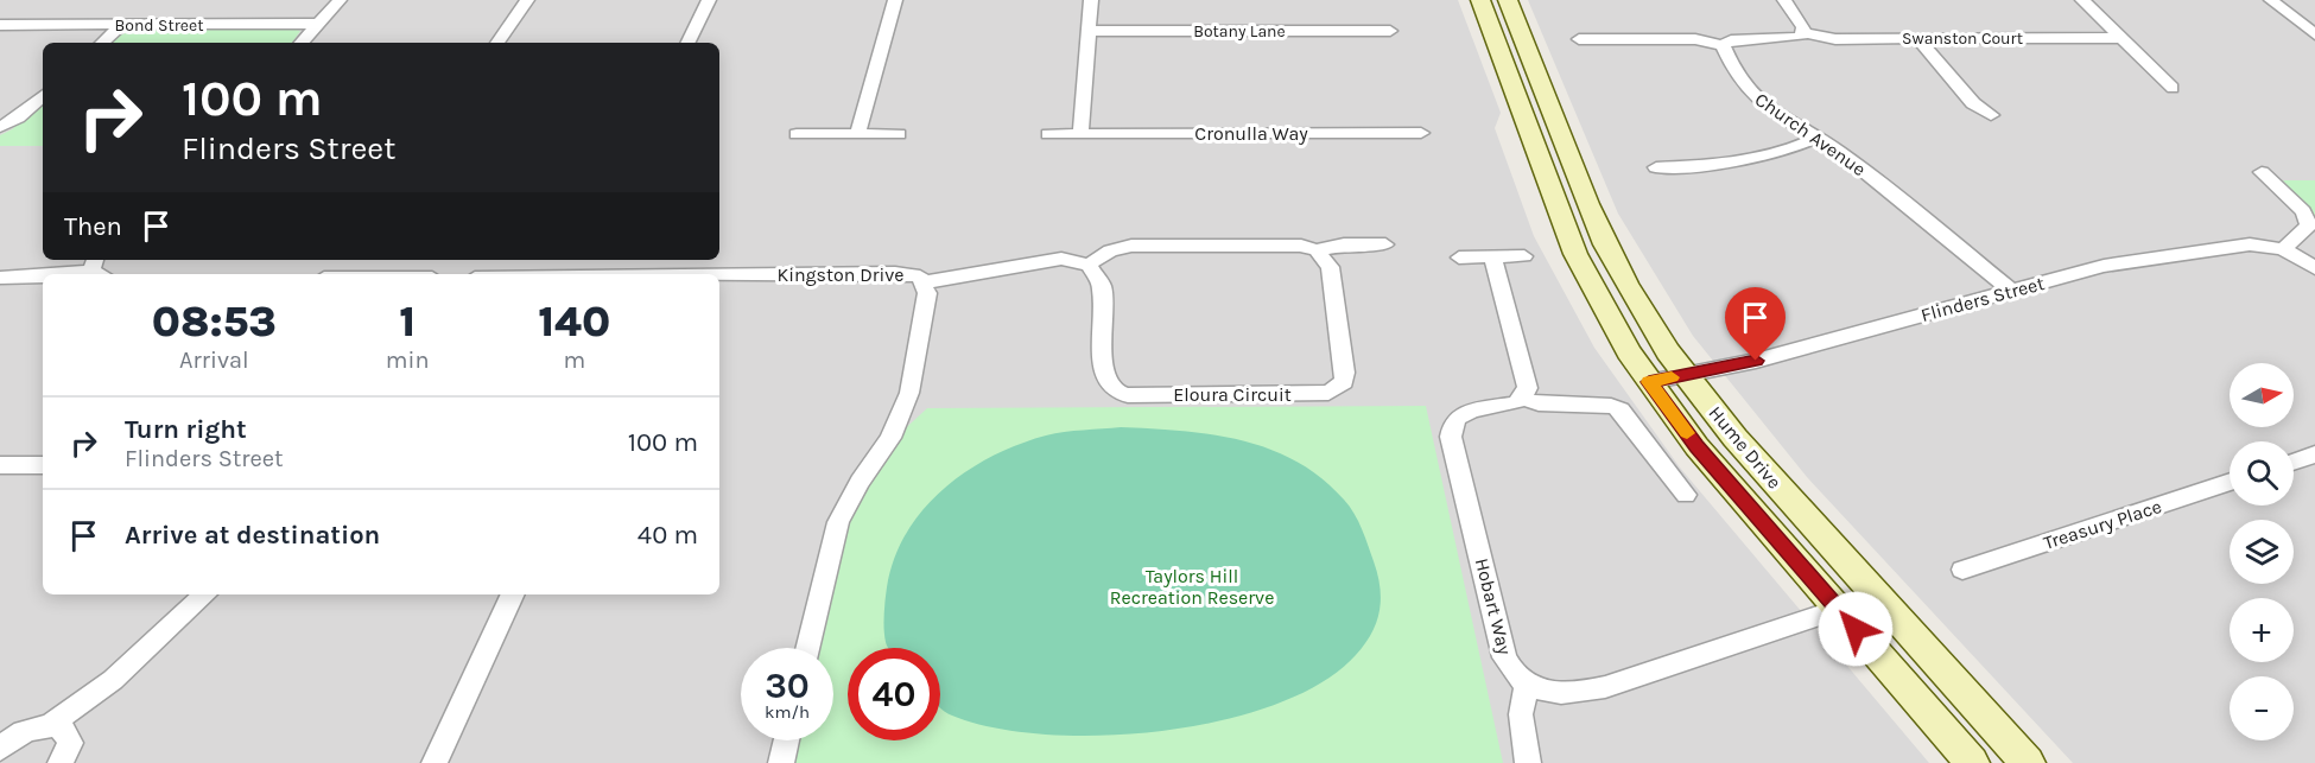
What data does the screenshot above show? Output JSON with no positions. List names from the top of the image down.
{
  "streets": {
    "street": [
      "Bond Street",
      "Botany Lane",
      "Swanston Court",
      "Cronulla Way",
      "Church Avenue",
      "Kingston Drive",
      "Flinders Street",
      "Eloura Circuit",
      "Hume Drive",
      "Treasury Place",
      "Hobart Way"
    ]
  },
  "crossings": [
    ["Church Avenue", "Flinders Street"],
    ["Flinders Street", "Hume Drive"]
  ],
  "parks": ["Taylors Hill Recreation Reserve"],
  "north": "right",
  "page": {
    "turn": ["100 m", "Flinders Street"],
    "then": "Then",
    "eta": [
      "08:53",
      "Arrival",
      "1",
      "min",
      "140",
      "m"
    ],
    "map_buttons": ["+", "−"],
    "list": [
      {
        "name": "Turn right",
        "note": "Flinders Street",
        "value": "100 m"
      },
      {
        "name": "Arrive at destination",
        "value": "40 m"
      }
    ],
    "speed": "30 km/h",
    "limit": "40"
  }
}
